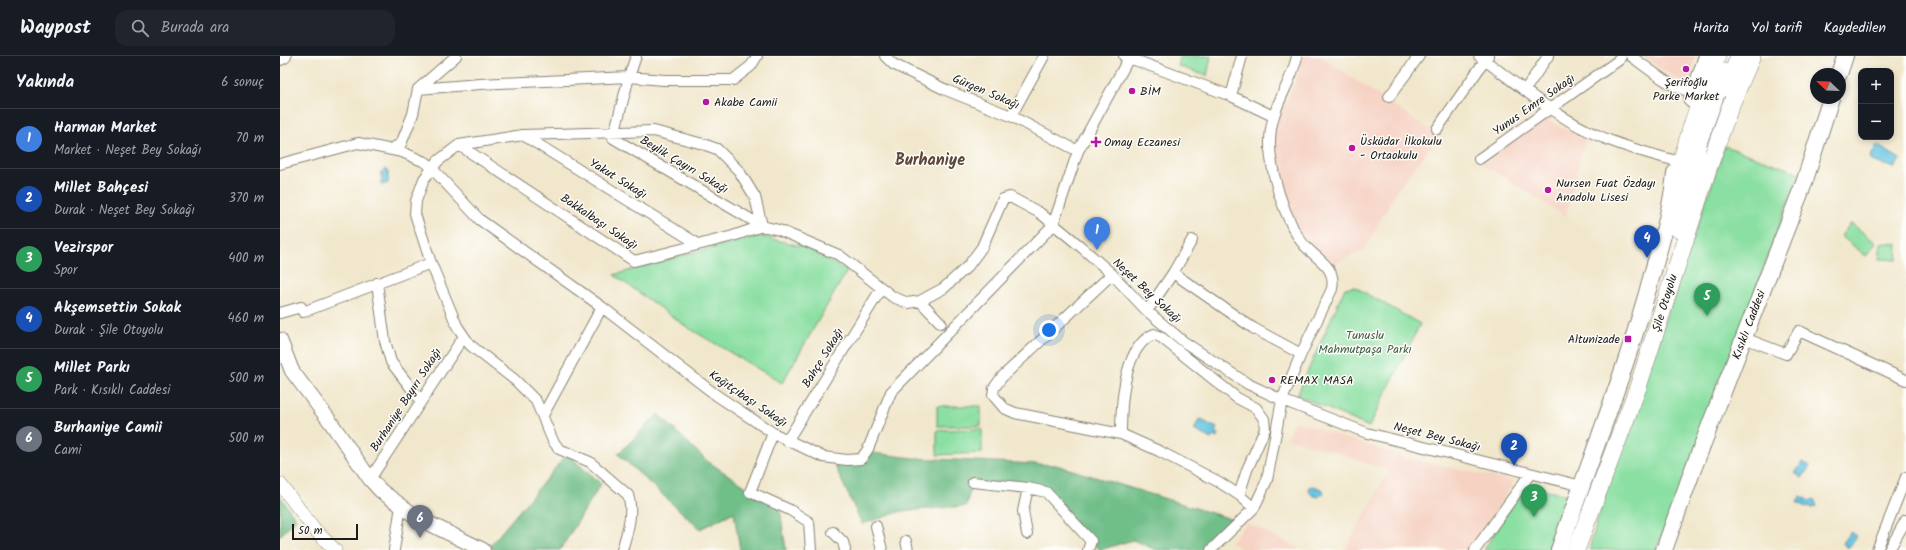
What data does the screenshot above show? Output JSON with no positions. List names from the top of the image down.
{
  "streets": {
    "highway": ["Şile Otoyolu"],
    "main road": ["Kısıklı Caddesi"],
    "street": [
      "Gürgen Sokağı",
      "Yunus Emre Sokağı",
      "Beylik Çayırı Sokağı",
      "Yakut Sokağı",
      "Bakkalbaşı Sokağı",
      "Neşet Bey Sokağı",
      "Bahçe Sokağı",
      "Kağıtçıbaşı Sokağı",
      "Burhaniye Bayırı Sokağı"
    ]
  },
  "crossings": [
    ["Beylik Çayırı Sokağı", "Bakkalbaşı Sokağı"],
    ["Yakut Sokağı", "Bakkalbaşı Sokağı"],
    ["Neşet Bey Sokağı", "Kağıtçıbaşı Sokağı"],
    ["Bahçe Sokağı", "Kağıtçıbaşı Sokağı"]
  ],
  "districts": ["Burhaniye"],
  "parks": ["Tunuslu Mahmutpaşa Parkı"],
  "places": {
    "other": [
      "Şerifoğlu Parke Market",
      "BİM",
      "Akabe Camii",
      "Üsküdar İlkokulu - Ortaokulu",
      "Nursen Fuat Özdayı Anadolu Lisesi",
      "REMAX MASA"
    ],
    "health": ["Omay Eczanesi"],
    "transit": ["Altunizade"]
  },
  "scale_bar": "50 m",
  "north": "top left",
  "page": {
    "header": "Waypost",
    "search": "Burada ara",
    "nav": ["Harita", "Yol tarifi", "Kaydedilen"],
    "heading": ["Yakında", "6 sonuç"],
    "map_buttons": ["+", "−"],
    "list": [
      {
        "mark": "1",
        "name": "Harman Market",
        "note": "Market · Neşet Bey Sokağı",
        "value": "70 m"
      },
      {
        "mark": "2",
        "name": "Millet Bahçesi",
        "note": "Durak · Neşet Bey Sokağı",
        "value": "370 m"
      },
      {
        "mark": "3",
        "name": "Vezirspor",
        "note": "Spor",
        "value": "400 m"
      },
      {
        "mark": "4",
        "name": "Akşemsettin Sokak",
        "note": "Durak · Şile Otoyolu",
        "value": "460 m"
      },
      {
        "mark": "5",
        "name": "Millet Parkı",
        "note": "Park · Kısıklı Caddesi",
        "value": "500 m"
      },
      {
        "mark": "6",
        "name": "Burhaniye Camii",
        "note": "Cami",
        "value": "500 m"
      }
    ],
    "pins": [
      "1",
      "4",
      "5",
      "2",
      "3",
      "6"
    ],
    "scale": "50 m"
  }
}
